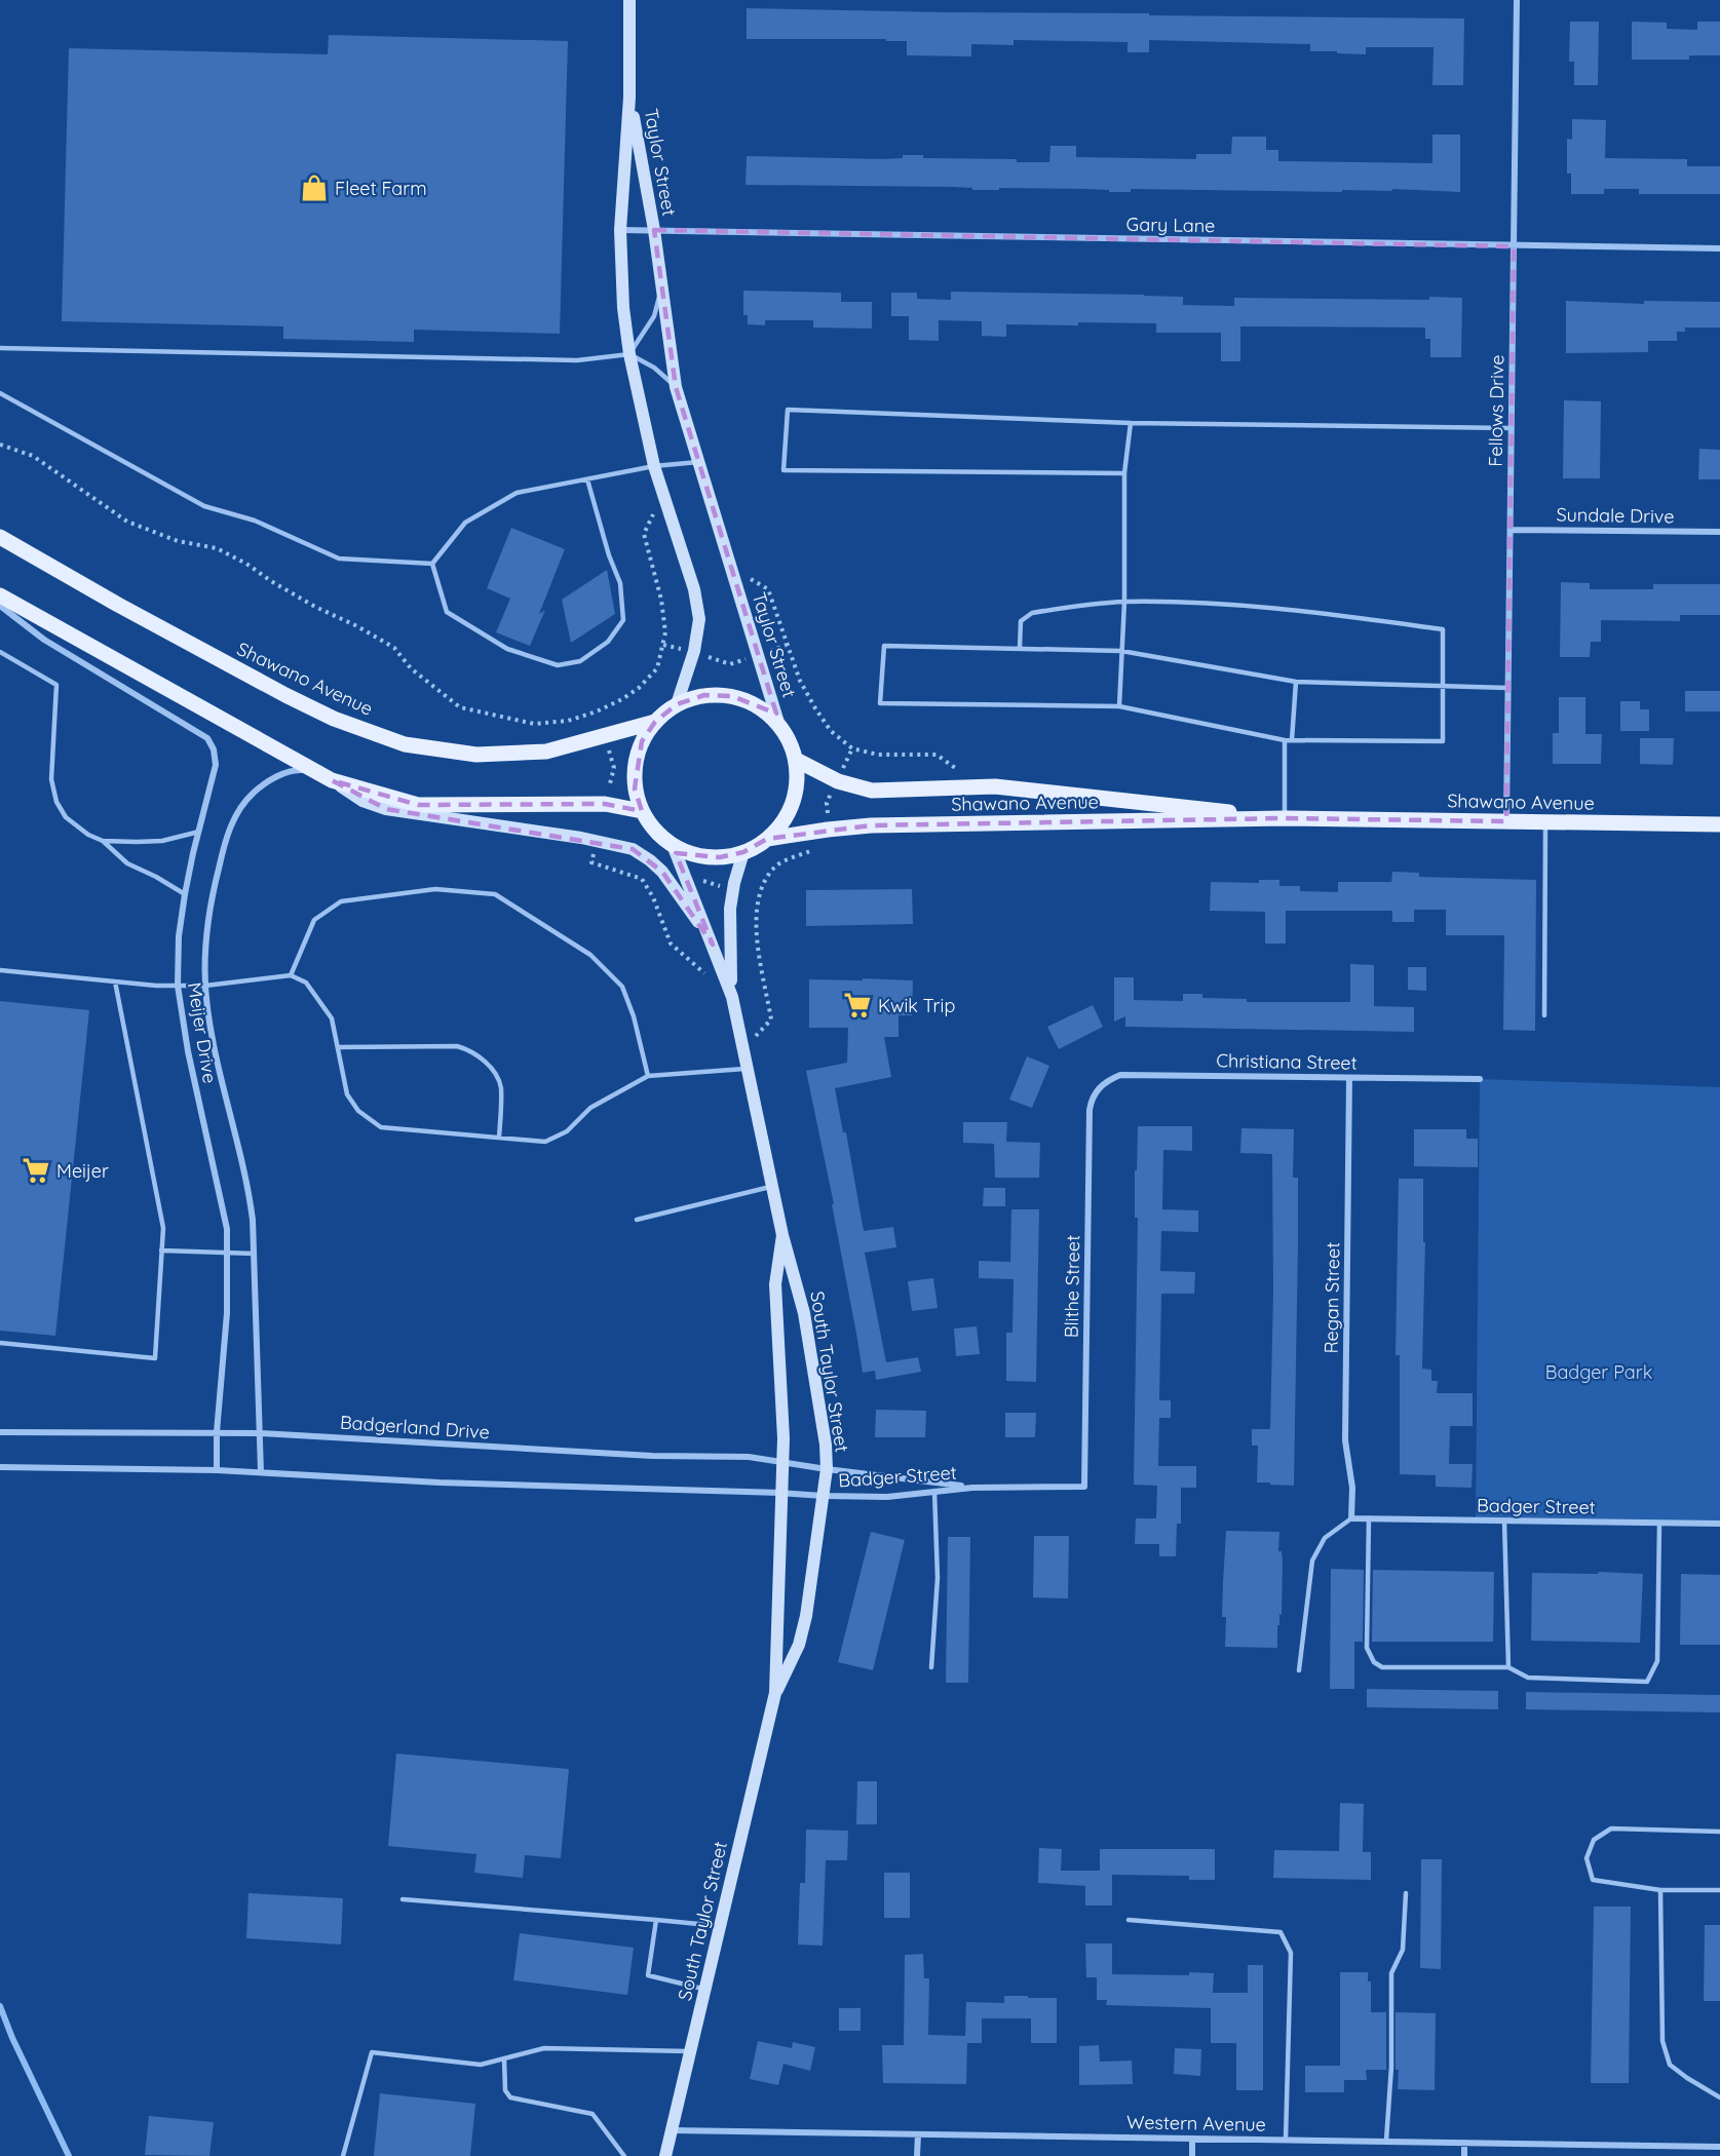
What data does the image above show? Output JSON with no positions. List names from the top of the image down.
{
  "streets": {
    "main road": ["Shawano Avenue"],
    "street": [
      "Taylor Street",
      "Gary Lane",
      "Fellows Drive",
      "Sundale Drive",
      "Meijer Drive",
      "Christiana Street",
      "Blithe Street",
      "Regan Street",
      "South Taylor Street",
      "Badgerland Drive",
      "Badger Street",
      "Western Avenue"
    ]
  },
  "crossings": [
    ["Taylor Street", "Gary Lane"],
    ["Taylor Street", "Shawano Avenue"],
    ["Taylor Street", "South Taylor Street"],
    ["Gary Lane", "Fellows Drive"],
    ["Fellows Drive", "Sundale Drive"],
    ["Fellows Drive", "Shawano Avenue"],
    ["Shawano Avenue", "South Taylor Street"],
    ["Meijer Drive", "Badgerland Drive"],
    ["Christiana Street", "Blithe Street"],
    ["Christiana Street", "Regan Street"],
    ["Blithe Street", "Badger Street"],
    ["Regan Street", "Badger Street"],
    ["South Taylor Street", "Badgerland Drive"],
    ["South Taylor Street", "Badger Street"],
    ["South Taylor Street", "Western Avenue"],
    ["Badgerland Drive", "Badger Street"]
  ],
  "parks": ["Badger Park"],
  "places": {
    "shop": ["Fleet Farm"],
    "supermarket": ["Kwik Trip", "Meijer"]
  }
}
